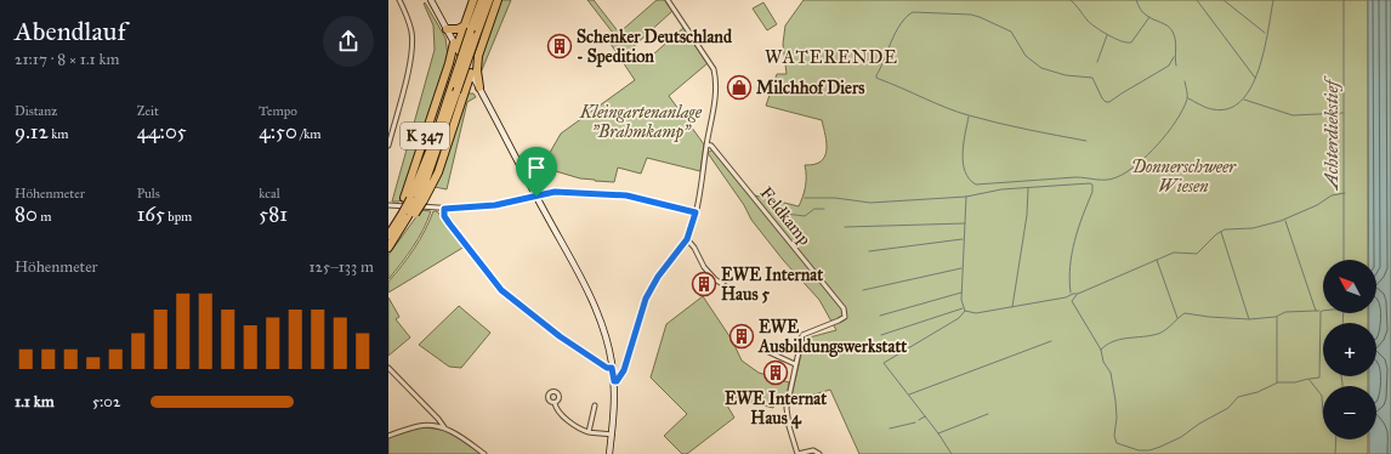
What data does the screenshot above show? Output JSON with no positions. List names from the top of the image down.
{
  "streets": {
    "highway": ["K 347"],
    "street": ["Feldkamp"]
  },
  "districts": ["WATERENDE"],
  "water": ["Achterdiekstief"],
  "parks": ["Kleingartenanlage \"Brahmkamp\"", "Donnerschweer Wiesen"],
  "places": {
    "building": [
      "Schenker Deutschland - Spedition",
      "EWE Internat Haus 5",
      "EWE Ausbildungswerkstatt",
      "EWE Internat Haus 4"
    ],
    "shop": ["Milchhof Diers"]
  },
  "north": "top left",
  "page": {
    "heading": ["Abendlauf", "21:17 · 8 × 1.1 km"],
    "stats": [
      ["Distanz", "9.12 km"],
      ["Zeit", "44:05"],
      ["Tempo", "4:50 /km"],
      ["Höhenmeter", "80 m"],
      ["Puls", "165 bpm"],
      ["kcal", "581"]
    ],
    "chart": ["Höhenmeter", "125–133 m"],
    "map_buttons": ["+", "−"],
    "list": [
      {
        "name": "1.1 km",
        "note": "5:02"
      }
    ]
  }
}
